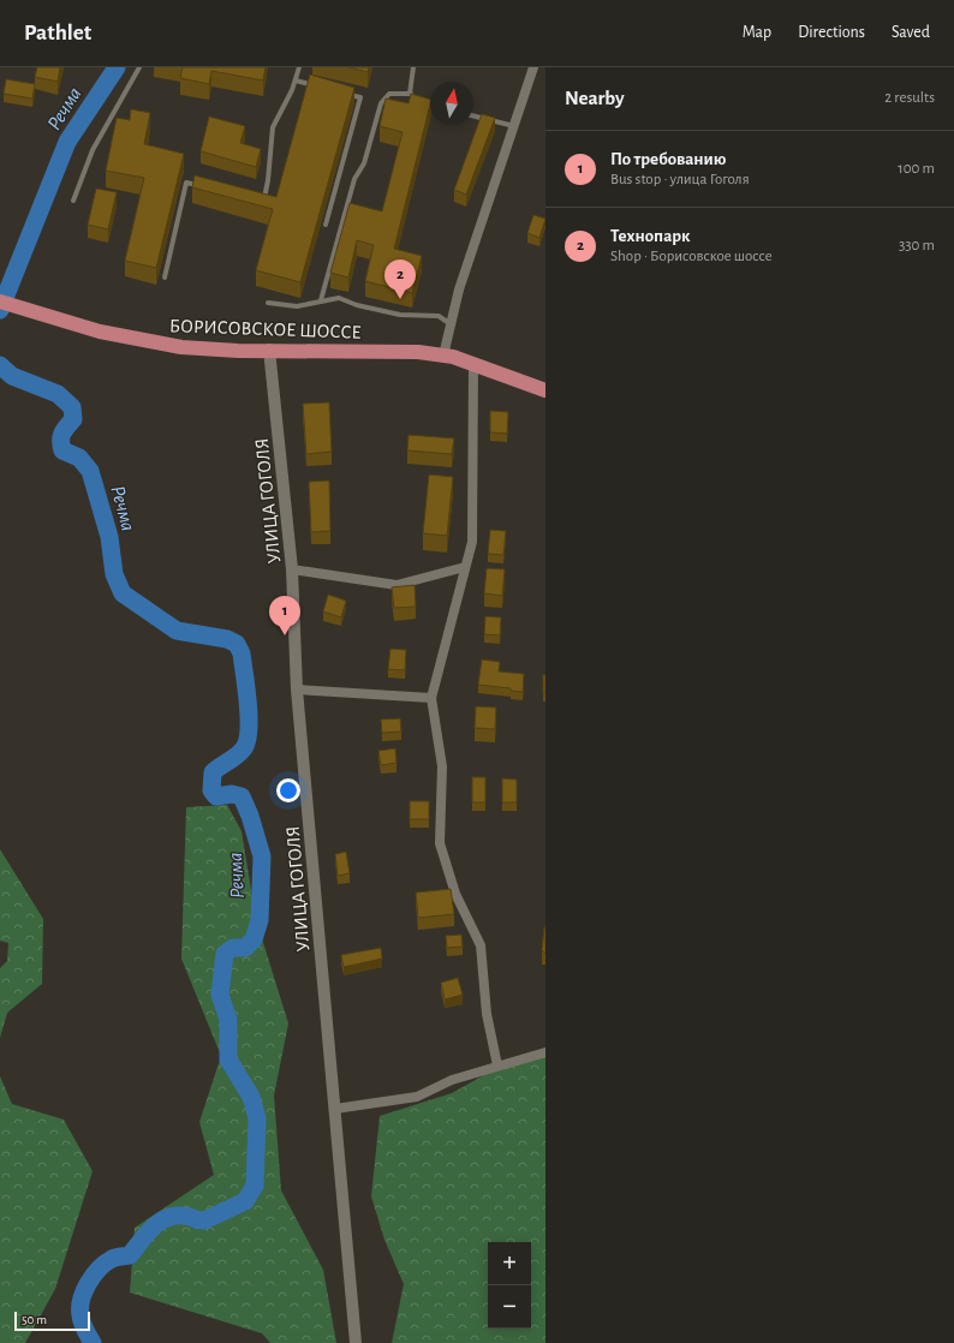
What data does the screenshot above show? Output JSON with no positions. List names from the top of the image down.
{
  "streets": {
    "main road": ["БОРИСОВСКОЕ ШОССЕ"],
    "street": ["УЛИЦА ГОГОЛЯ"]
  },
  "crossings": [
    ["БОРИСОВСКОЕ ШОССЕ", "УЛИЦА ГОГОЛЯ"]
  ],
  "water": ["Речма"],
  "scale_bar": "50 m",
  "north": "top",
  "page": {
    "header": "Pathlet",
    "nav": ["Map", "Directions", "Saved"],
    "heading": ["Nearby", "2 results"],
    "list": [
      {
        "mark": "1",
        "name": "По требованию",
        "note": "Bus stop · улица Гоголя",
        "value": "100 m"
      },
      {
        "mark": "2",
        "name": "Технопарк",
        "note": "Shop · Борисовское шоссе",
        "value": "330 m"
      }
    ],
    "pins": ["2", "1"],
    "map_buttons": ["+", "−"],
    "scale": "50 m"
  }
}
